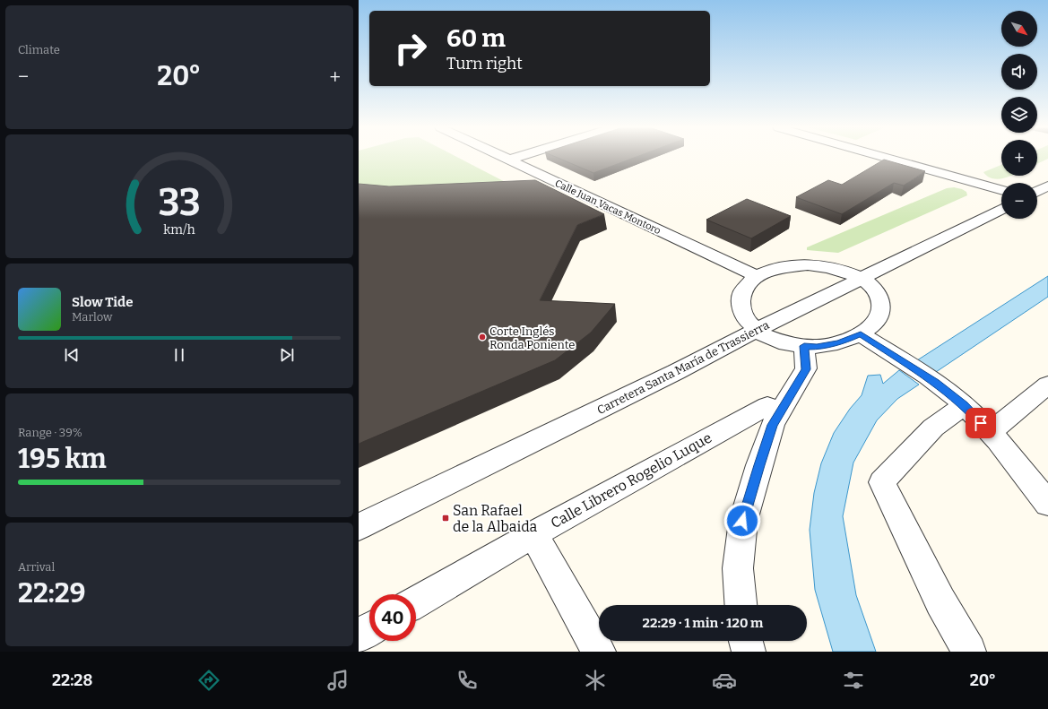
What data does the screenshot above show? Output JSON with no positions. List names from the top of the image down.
{
  "streets": {
    "street": ["Calle Juan Vacas Montoro", "Carretera Santa María de Trassierra", "Calle Librero Rogelio Luque"]
  },
  "places": {
    "other": ["Corte Inglés Ronda Poniente"],
    "transit": ["San Rafael de la Albaida"]
  },
  "north": "bottom right",
  "page": {
    "tile": [
      "Climate",
      ["Range · 39%", "195 km"],
      ["Arrival", "22:29"]
    ],
    "map_buttons": ["+", "−"],
    "turn": ["60 m", "Turn right"],
    "heat": ["−", "20°", "+"],
    "song": ["Slow Tide", "Marlow"],
    "limit": "40",
    "trip": "22:29 · 1 min · 120 m",
    "tabs": ["22:28", "20°"],
    "gauge": ["33", "km/h"]
  }
}
